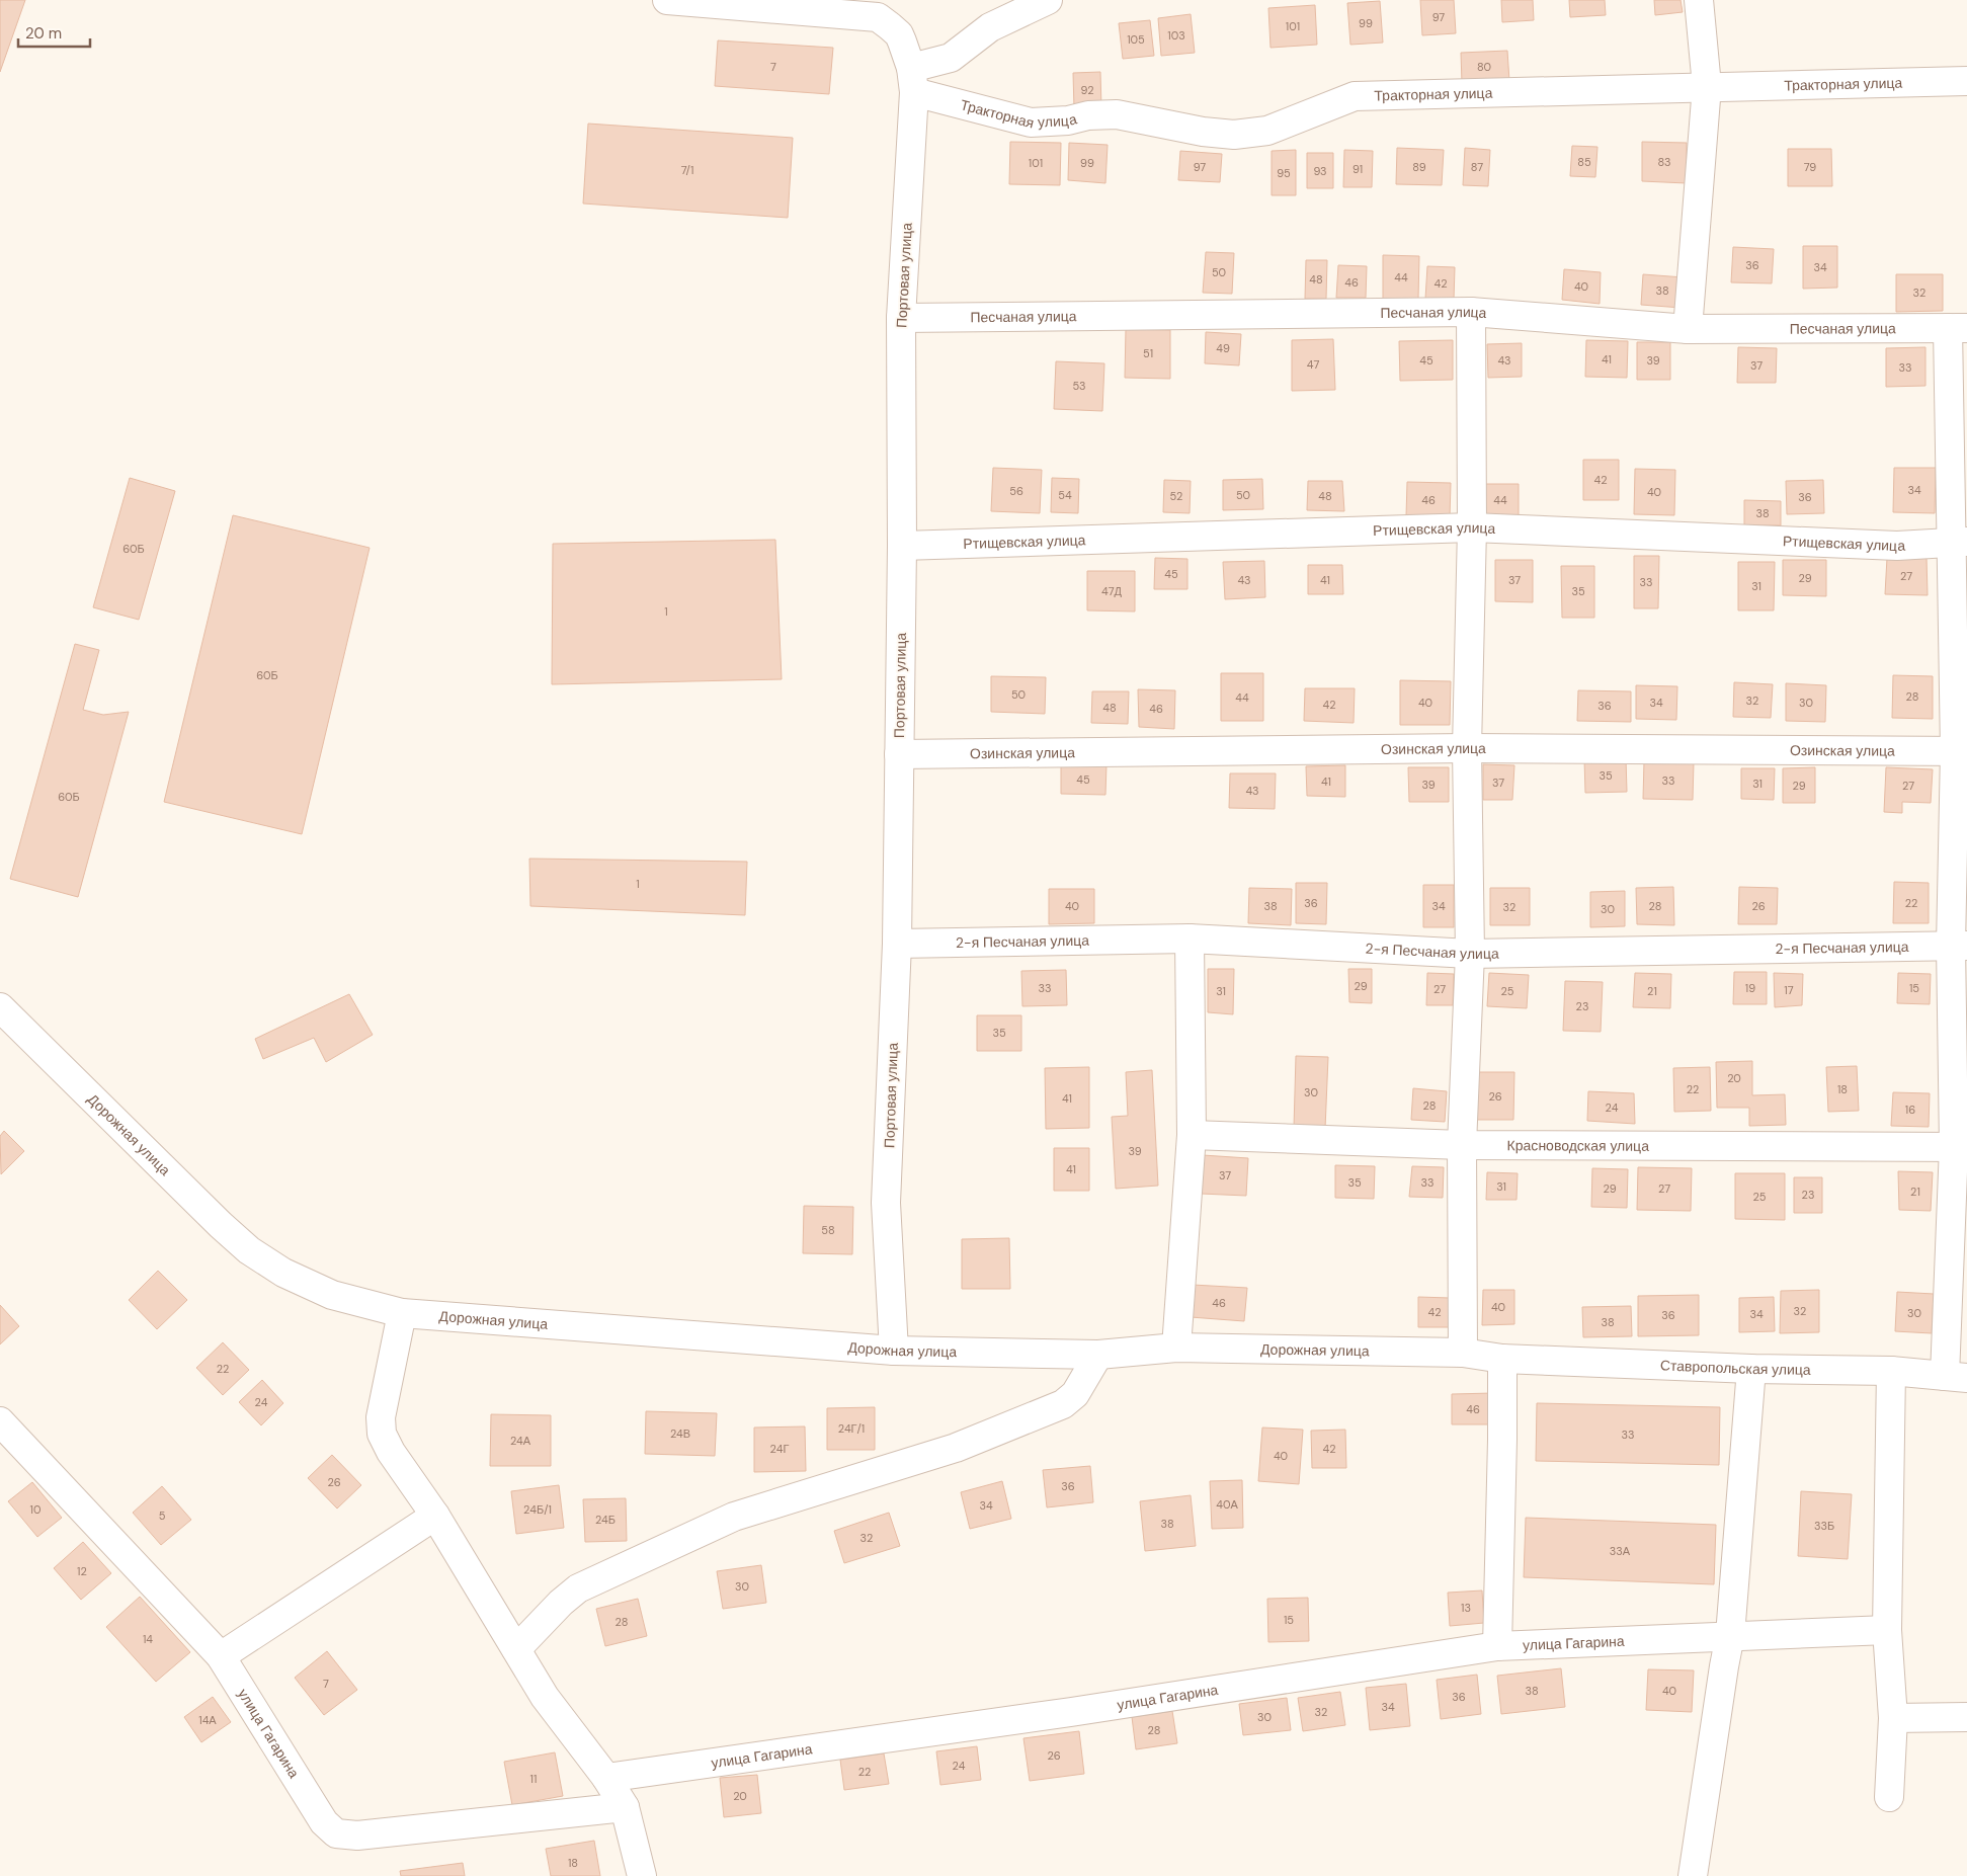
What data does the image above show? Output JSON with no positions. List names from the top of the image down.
{
  "streets": {
    "street": [
      "Тракторная улица",
      "Портовая улица",
      "Песчаная улица",
      "Ртищевская улица",
      "Озинская улица",
      "2-я Песчаная улица",
      "Дорожная улица",
      "Красноводская улица",
      "Ставропольская улица",
      "улица Гагарина"
    ]
  },
  "crossings": [
    ["Тракторная улица", "Портовая улица"],
    ["Портовая улица", "Песчаная улица"],
    ["Портовая улица", "Ртищевская улица"],
    ["Портовая улица", "Озинская улица"],
    ["Портовая улица", "2-я Песчаная улица"],
    ["Портовая улица", "Дорожная улица"],
    ["Дорожная улица", "Ставропольская улица"]
  ],
  "house_numbers": [
    "97",
    "99",
    "101",
    "103",
    "105",
    "7",
    "80",
    "92",
    "85",
    "83",
    "101",
    "99",
    "97",
    "89",
    "87",
    "79",
    "91",
    "7/1",
    "93",
    "95",
    "36",
    "34",
    "50",
    "44",
    "48",
    "46",
    "42",
    "40",
    "38",
    "32",
    "49",
    "51",
    "41",
    "45",
    "43",
    "39",
    "47",
    "37",
    "33",
    "53",
    "42",
    "34",
    "56",
    "40",
    "54",
    "50",
    "52",
    "48",
    "36",
    "46",
    "44",
    "38",
    "60Б",
    "45",
    "27",
    "29",
    "43",
    "41",
    "37",
    "33",
    "31",
    "47Д",
    "35",
    "1",
    "60Б",
    "50",
    "28",
    "44",
    "32",
    "40",
    "34",
    "30",
    "42",
    "36",
    "48",
    "46",
    "35",
    "45",
    "33",
    "41",
    "37",
    "31",
    "39",
    "29",
    "27",
    "43",
    "60Б",
    "1",
    "36",
    "22",
    "40",
    "38",
    "34",
    "28",
    "26",
    "32",
    "30",
    "29",
    "33",
    "19",
    "15",
    "27",
    "17",
    "31",
    "25",
    "21",
    "23",
    "35",
    "20",
    "22",
    "18",
    "30",
    "26",
    "41",
    "28",
    "24",
    "16",
    "39",
    "41",
    "37",
    "35",
    "33",
    "31",
    "29",
    "27",
    "21",
    "23",
    "25",
    "58",
    "46",
    "40",
    "32",
    "42",
    "30",
    "34",
    "36",
    "38",
    "22",
    "24",
    "46",
    "24Г/1",
    "24В",
    "33",
    "24А",
    "24Г",
    "42",
    "40",
    "26",
    "36",
    "40А",
    "34",
    "10",
    "24Б/1",
    "5",
    "24Б",
    "38",
    "33Б",
    "32",
    "33А",
    "12",
    "30",
    "13",
    "15",
    "28",
    "14",
    "7",
    "38",
    "40",
    "36",
    "34",
    "32",
    "30",
    "14А",
    "28",
    "26",
    "24",
    "22",
    "11",
    "20",
    "18"
  ],
  "scale_bar": "20 m"
}
